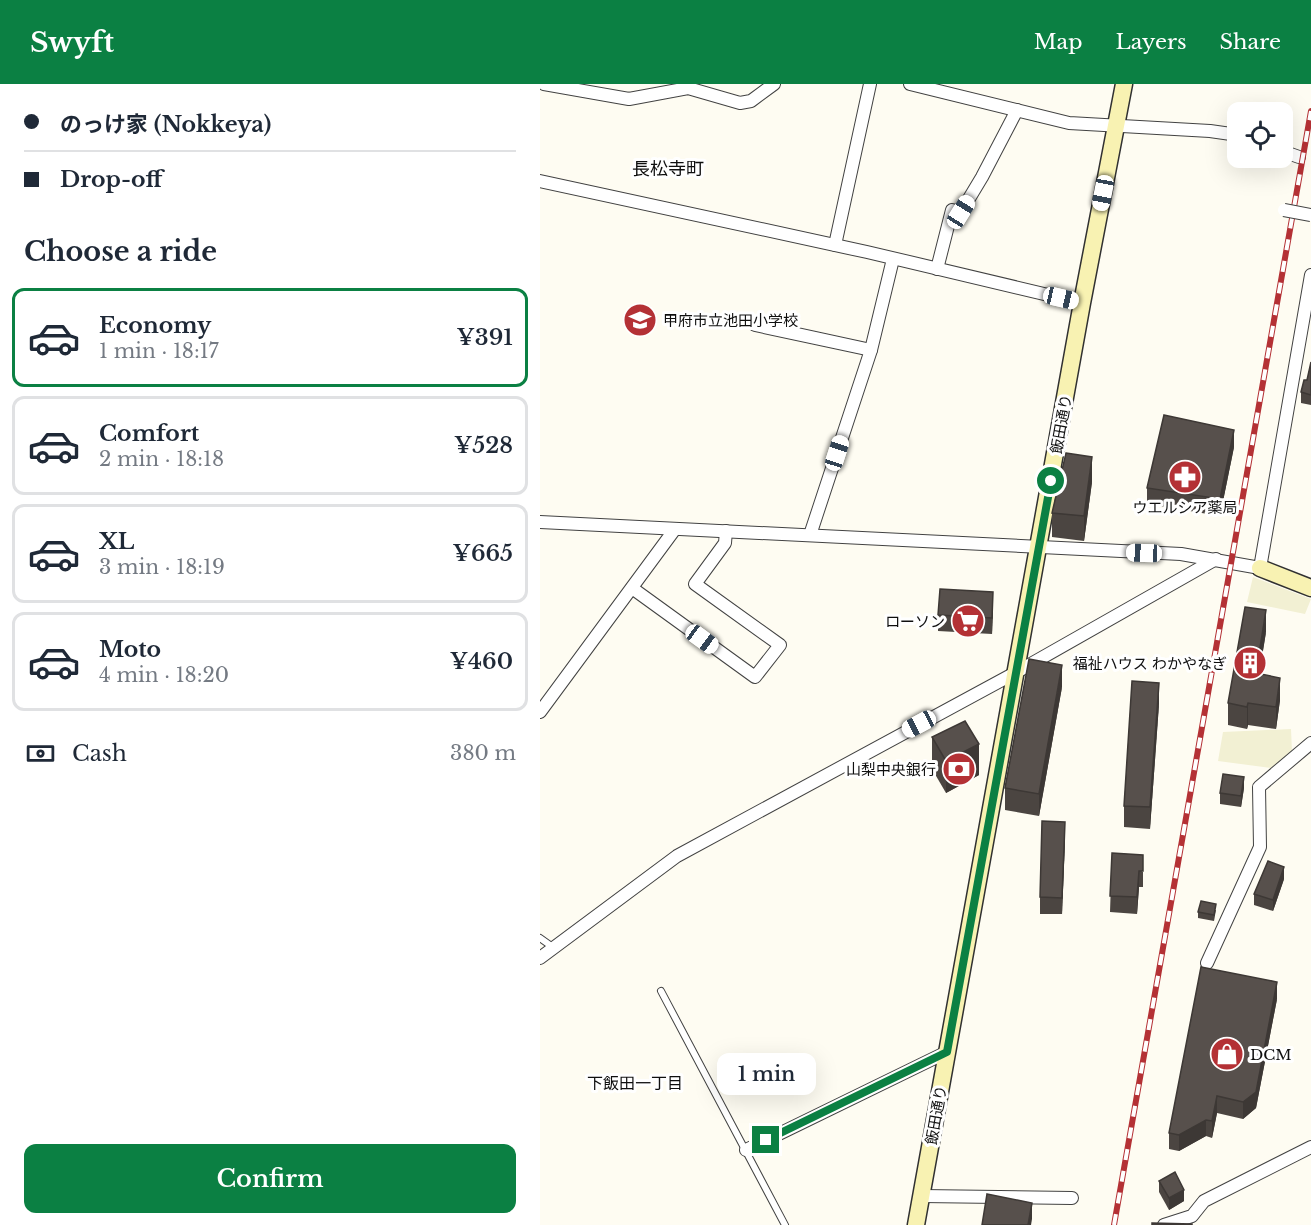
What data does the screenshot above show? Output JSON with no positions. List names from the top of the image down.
{
  "streets": {
    "main road": ["飯田通り"]
  },
  "districts": ["長松寺町", "下飯田一丁目"],
  "places": {
    "school or university": ["甲府市立池田小学校"],
    "pharmacy": ["ウエルシア薬局"],
    "supermarket": ["ローソン"],
    "building": ["福祉ハウス わかやなぎ"],
    "bank": ["山梨中央銀行"],
    "shop": ["DCM"]
  },
  "page": {
    "header": "Swyft",
    "nav": ["Map", "Layers", "Share"],
    "banner": ["のっけ家 (Nokkeya)", "Drop-off"],
    "heading": "Choose a ride",
    "list": [
      {
        "name": "Economy",
        "note": "1 min · 18:17",
        "value": "¥391"
      },
      {
        "name": "Comfort",
        "note": "2 min · 18:18",
        "value": "¥528"
      },
      {
        "name": "XL",
        "note": "3 min · 18:19",
        "value": "¥665"
      },
      {
        "name": "Moto",
        "note": "4 min · 18:20",
        "value": "¥460"
      }
    ],
    "pay": ["Cash", "380 m"],
    "bubble": "1 min",
    "buttons": "Confirm"
  }
}
